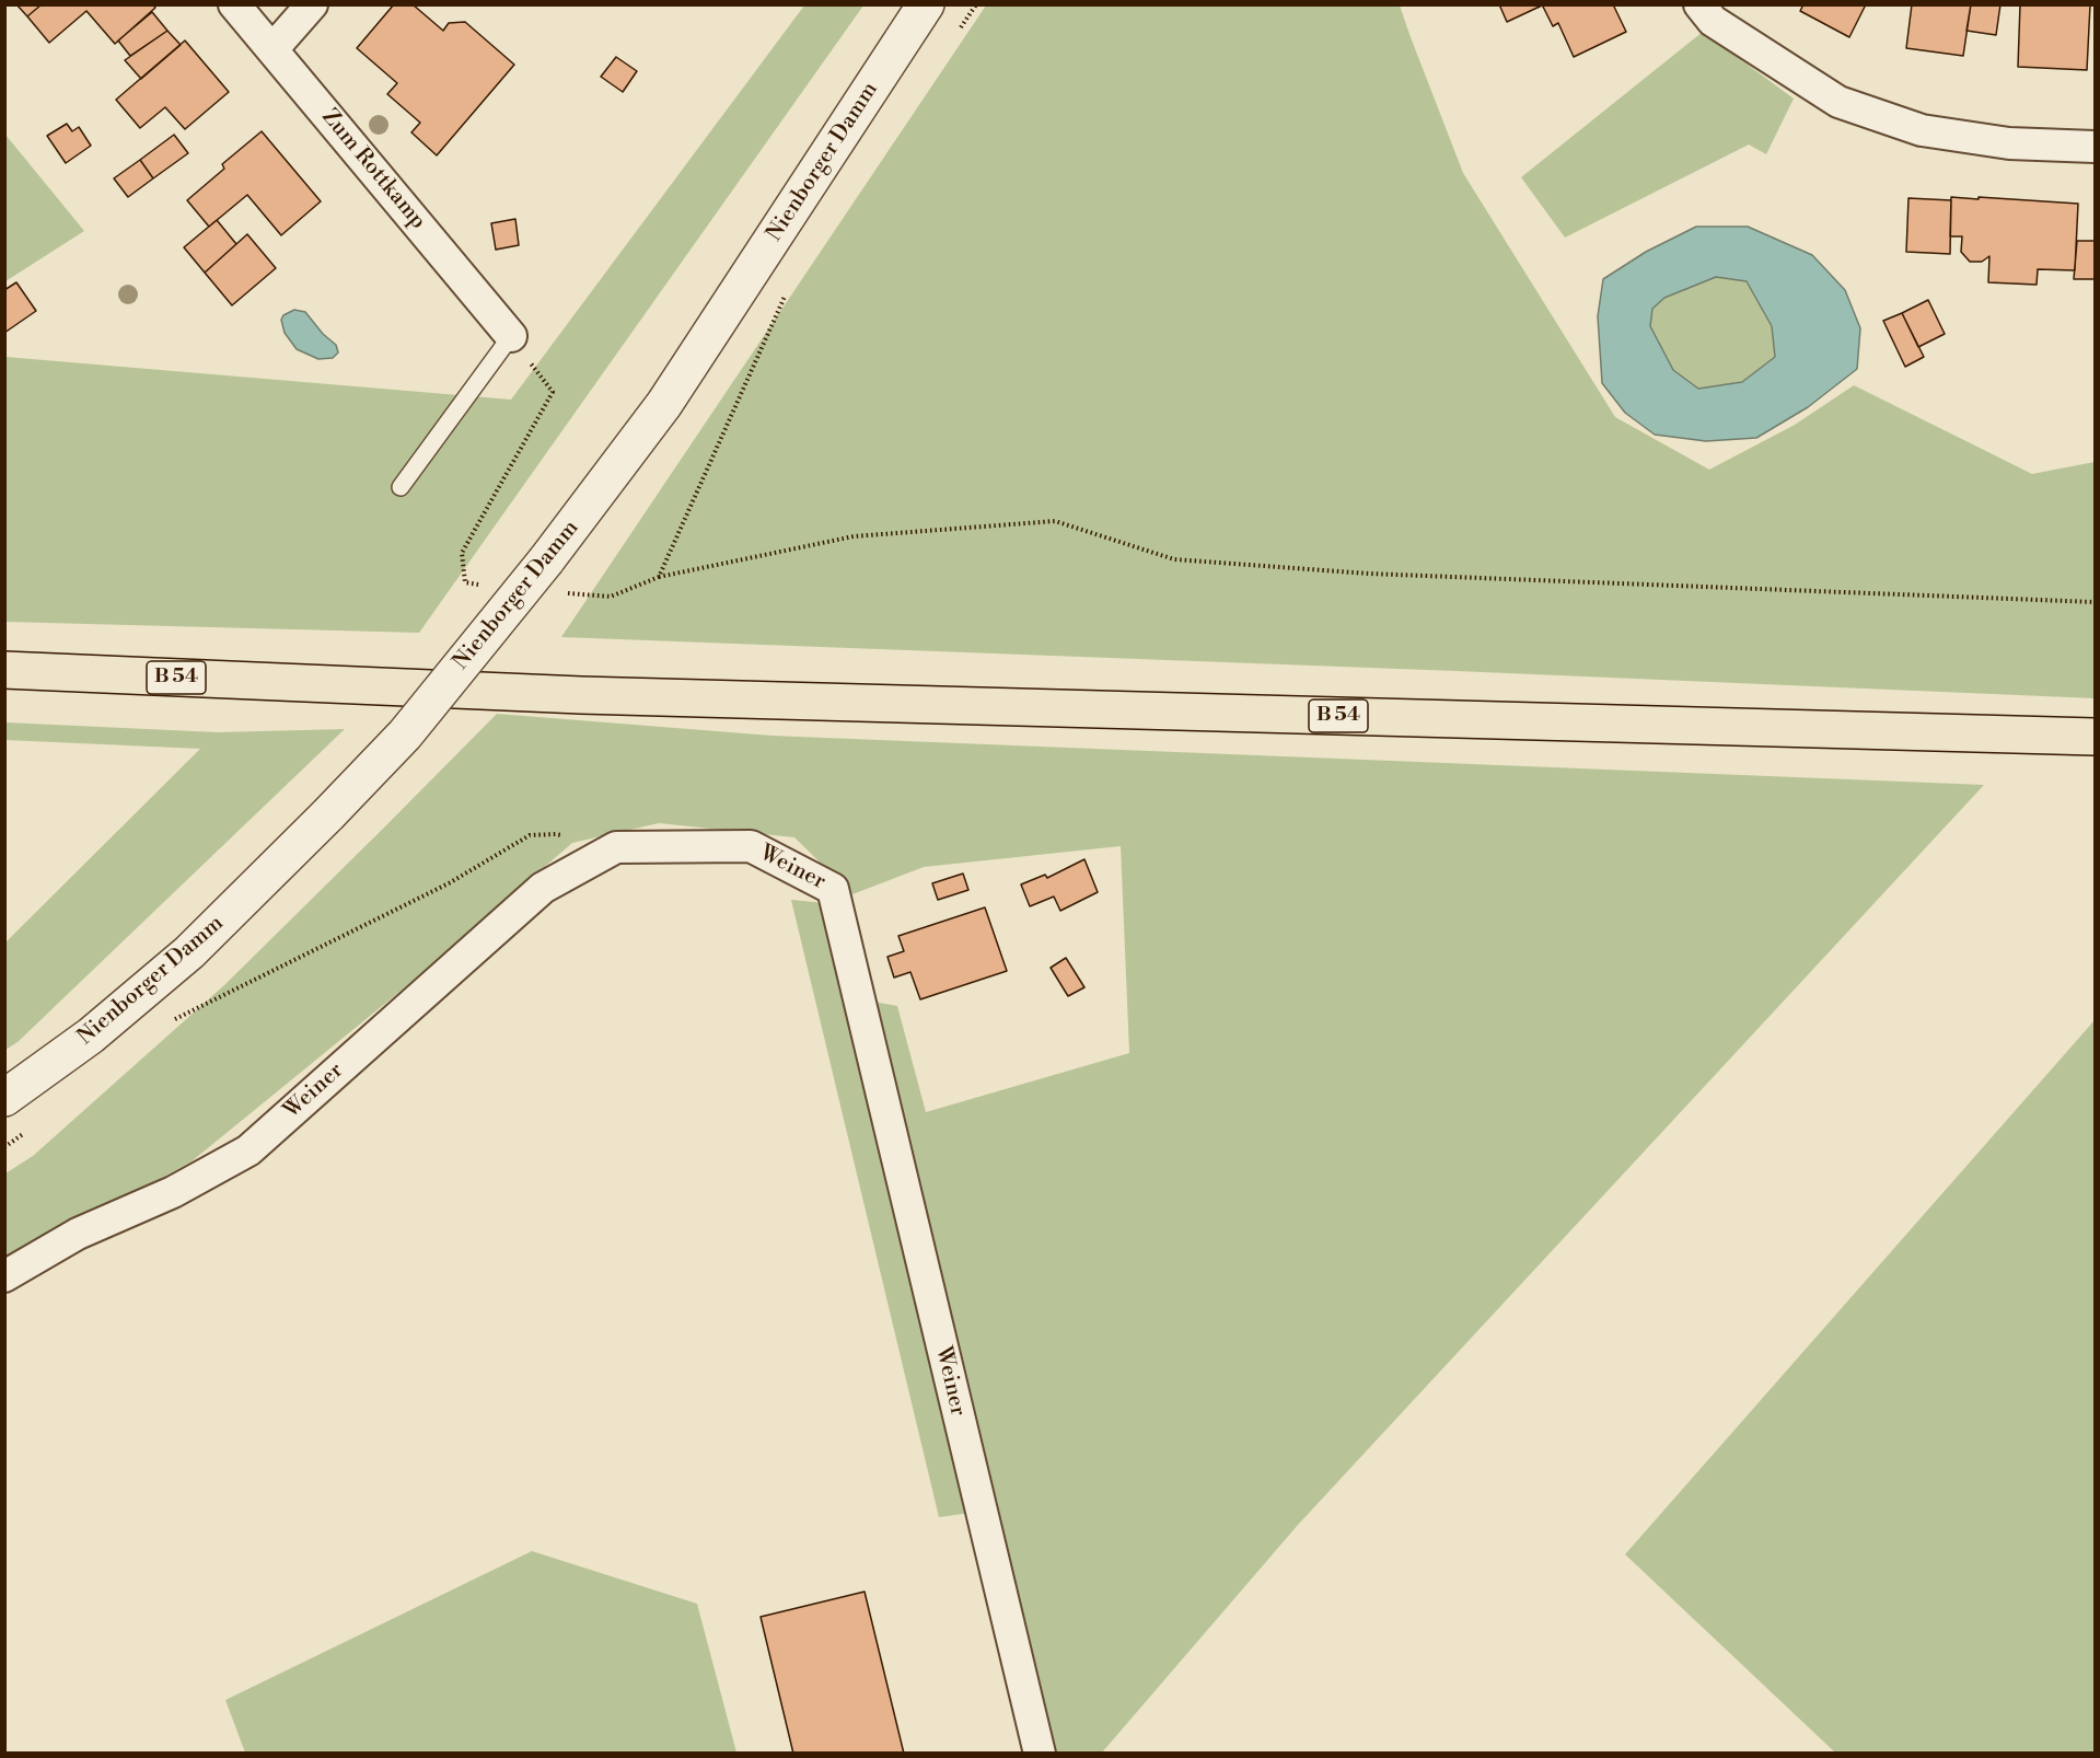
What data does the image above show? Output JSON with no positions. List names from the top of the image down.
{
  "streets": {
    "highway": ["B 54"],
    "street": ["Nienborger Damm", "Zum Rottkamp", "Weiner"]
  }
}
